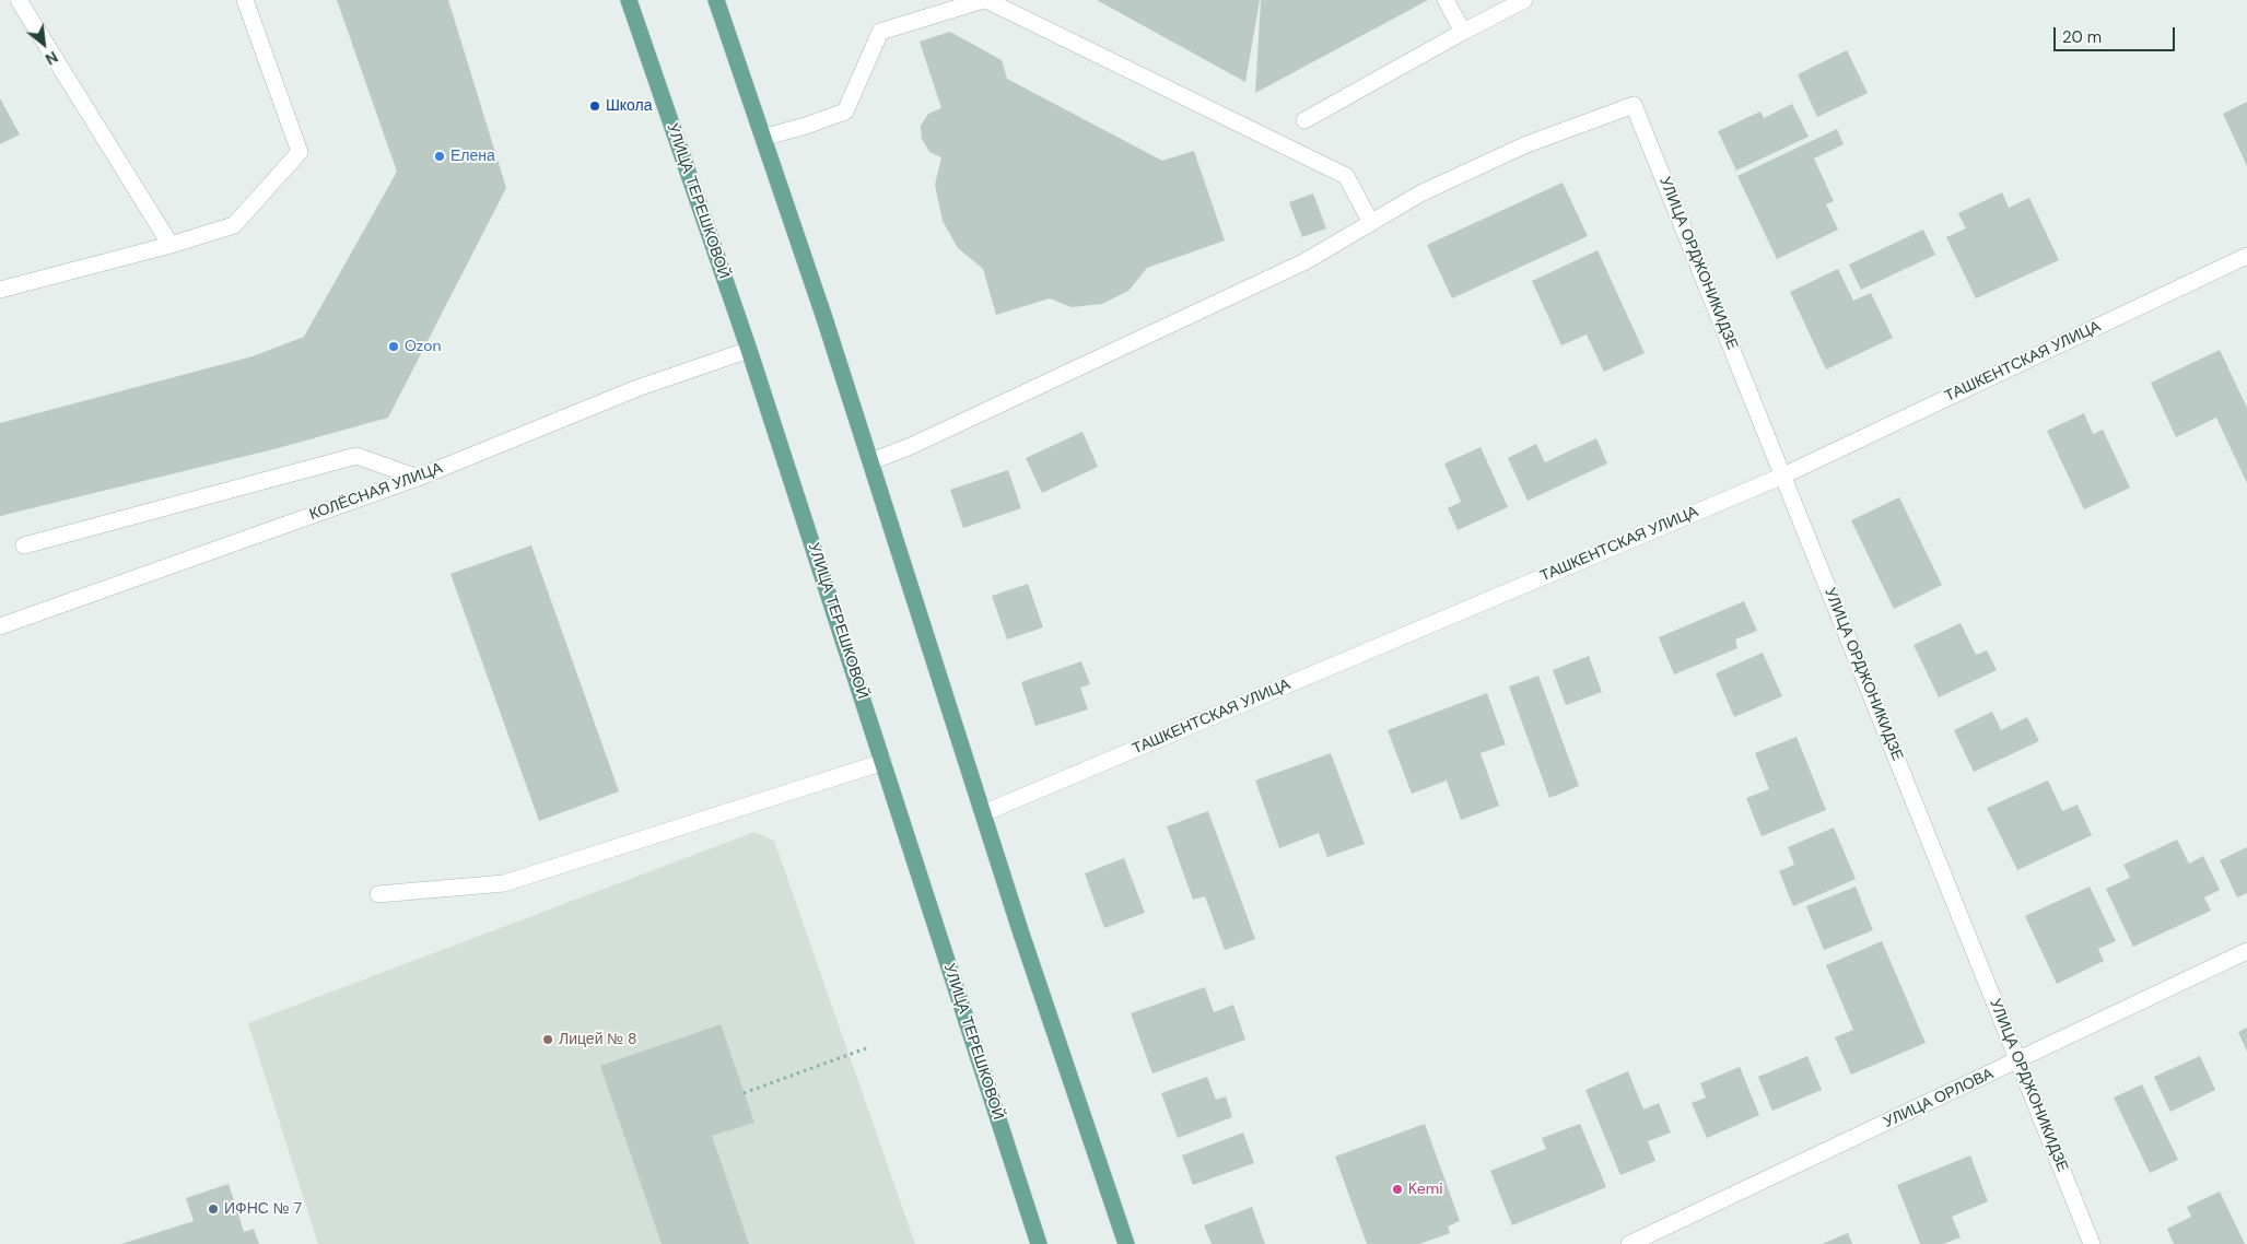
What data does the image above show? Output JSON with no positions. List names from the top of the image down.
{
  "streets": {
    "main road": ["УЛИЦА ТЕРЕШКОВОЙ"],
    "street": [
      "УЛИЦА ОРДЖОНИКИДЗЕ",
      "ТАШКЕНТСКАЯ УЛИЦА",
      "КОЛЁСНАЯ УЛИЦА",
      "УЛИЦА ОРЛОВА"
    ]
  },
  "crossings": [
    ["УЛИЦА ТЕРЕШКОВОЙ", "КОЛЁСНАЯ УЛИЦА"],
    ["УЛИЦА ОРДЖОНИКИДЗЕ", "ТАШКЕНТСКАЯ УЛИЦА"],
    ["УЛИЦА ОРДЖОНИКИДЗЕ", "УЛИЦА ОРЛОВА"]
  ],
  "places": [
    "Школа",
    "Елена",
    "Ozon",
    "Лицей № 8",
    "Kemi",
    "ИФНС № 7"
  ],
  "scale_bar": "20 m",
  "north": "bottom right"
}
